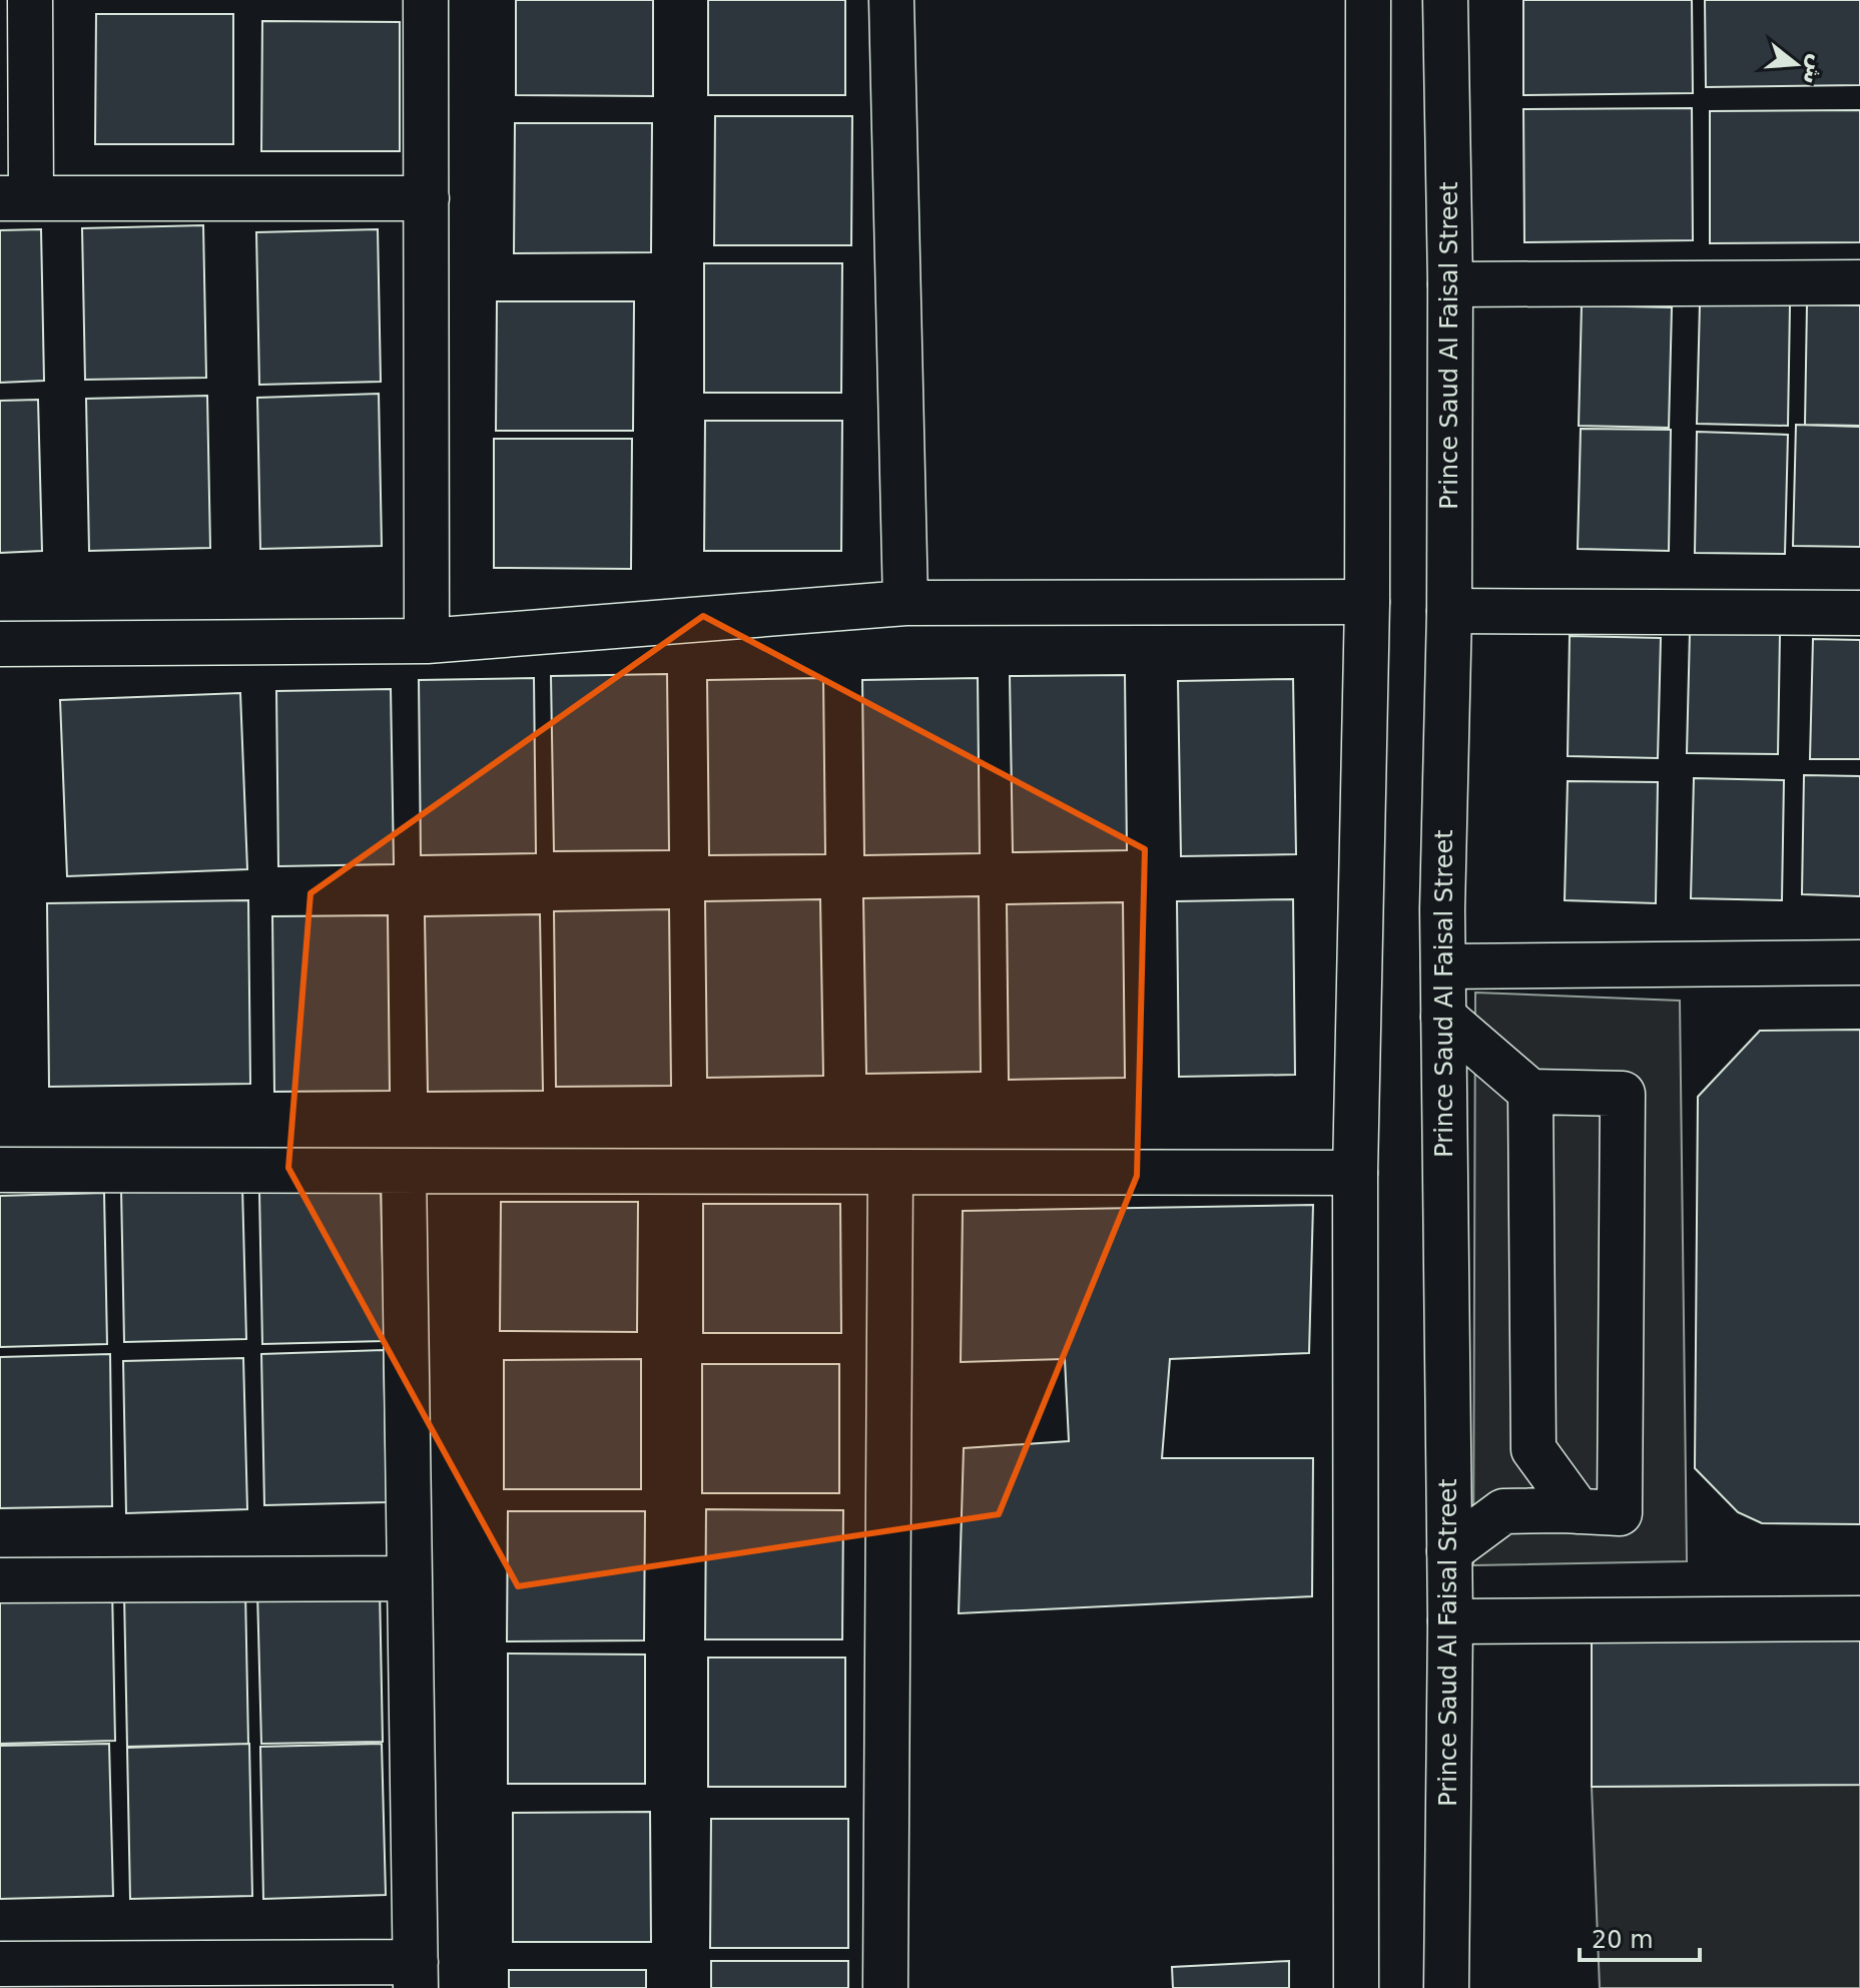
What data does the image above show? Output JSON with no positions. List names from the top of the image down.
{
  "streets": {
    "street": ["Prince Saud Al Faisal Street"]
  },
  "scale_bar": "20 m",
  "north": "right"
}
